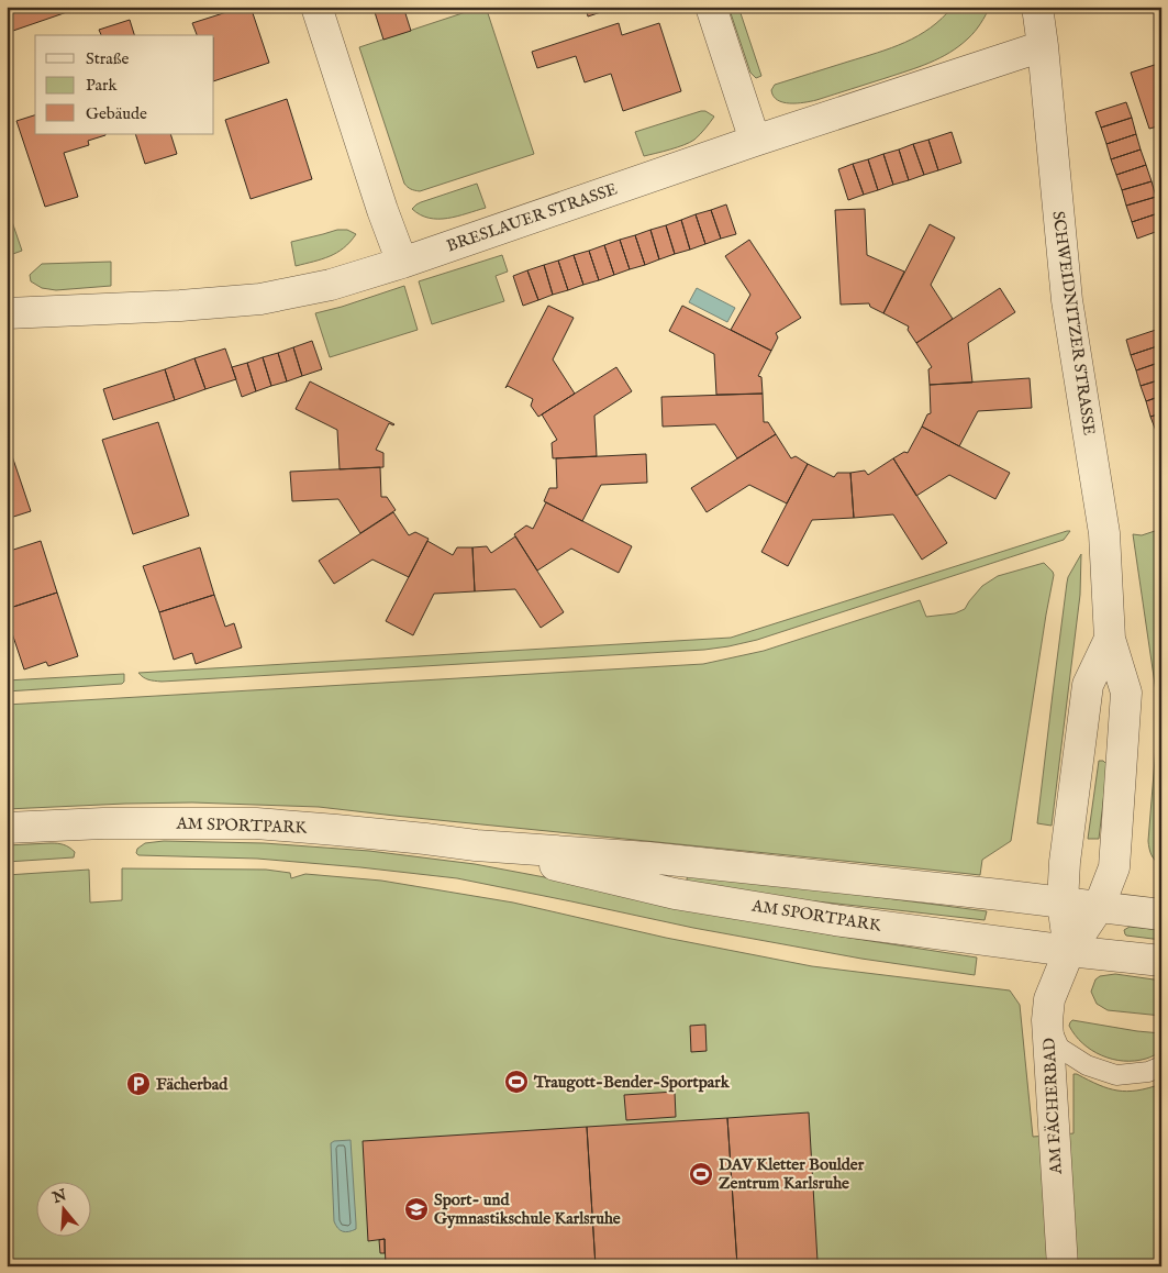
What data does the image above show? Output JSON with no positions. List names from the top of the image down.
{
  "streets": {
    "street": [
      "BRESLAUER STRASSE",
      "SCHWEIDNITZER STRASSE",
      "AM SPORTPARK",
      "AM FÄCHERBAD"
    ]
  },
  "crossings": [
    ["BRESLAUER STRASSE", "SCHWEIDNITZER STRASSE"],
    ["SCHWEIDNITZER STRASSE", "AM SPORTPARK"],
    ["SCHWEIDNITZER STRASSE", "AM FÄCHERBAD"],
    ["AM SPORTPARK", "AM FÄCHERBAD"]
  ],
  "places": {
    "sports": ["Traugott-Bender-Sportpark", "DAV Kletter Boulder Zentrum Karlsruhe"],
    "parking": ["Fächerbad"],
    "school or university": ["Sport- und Gymnastikschule Karlsruhe"]
  },
  "legend": ["Straße", "Park", "Gebäude"],
  "north": "top"
}
